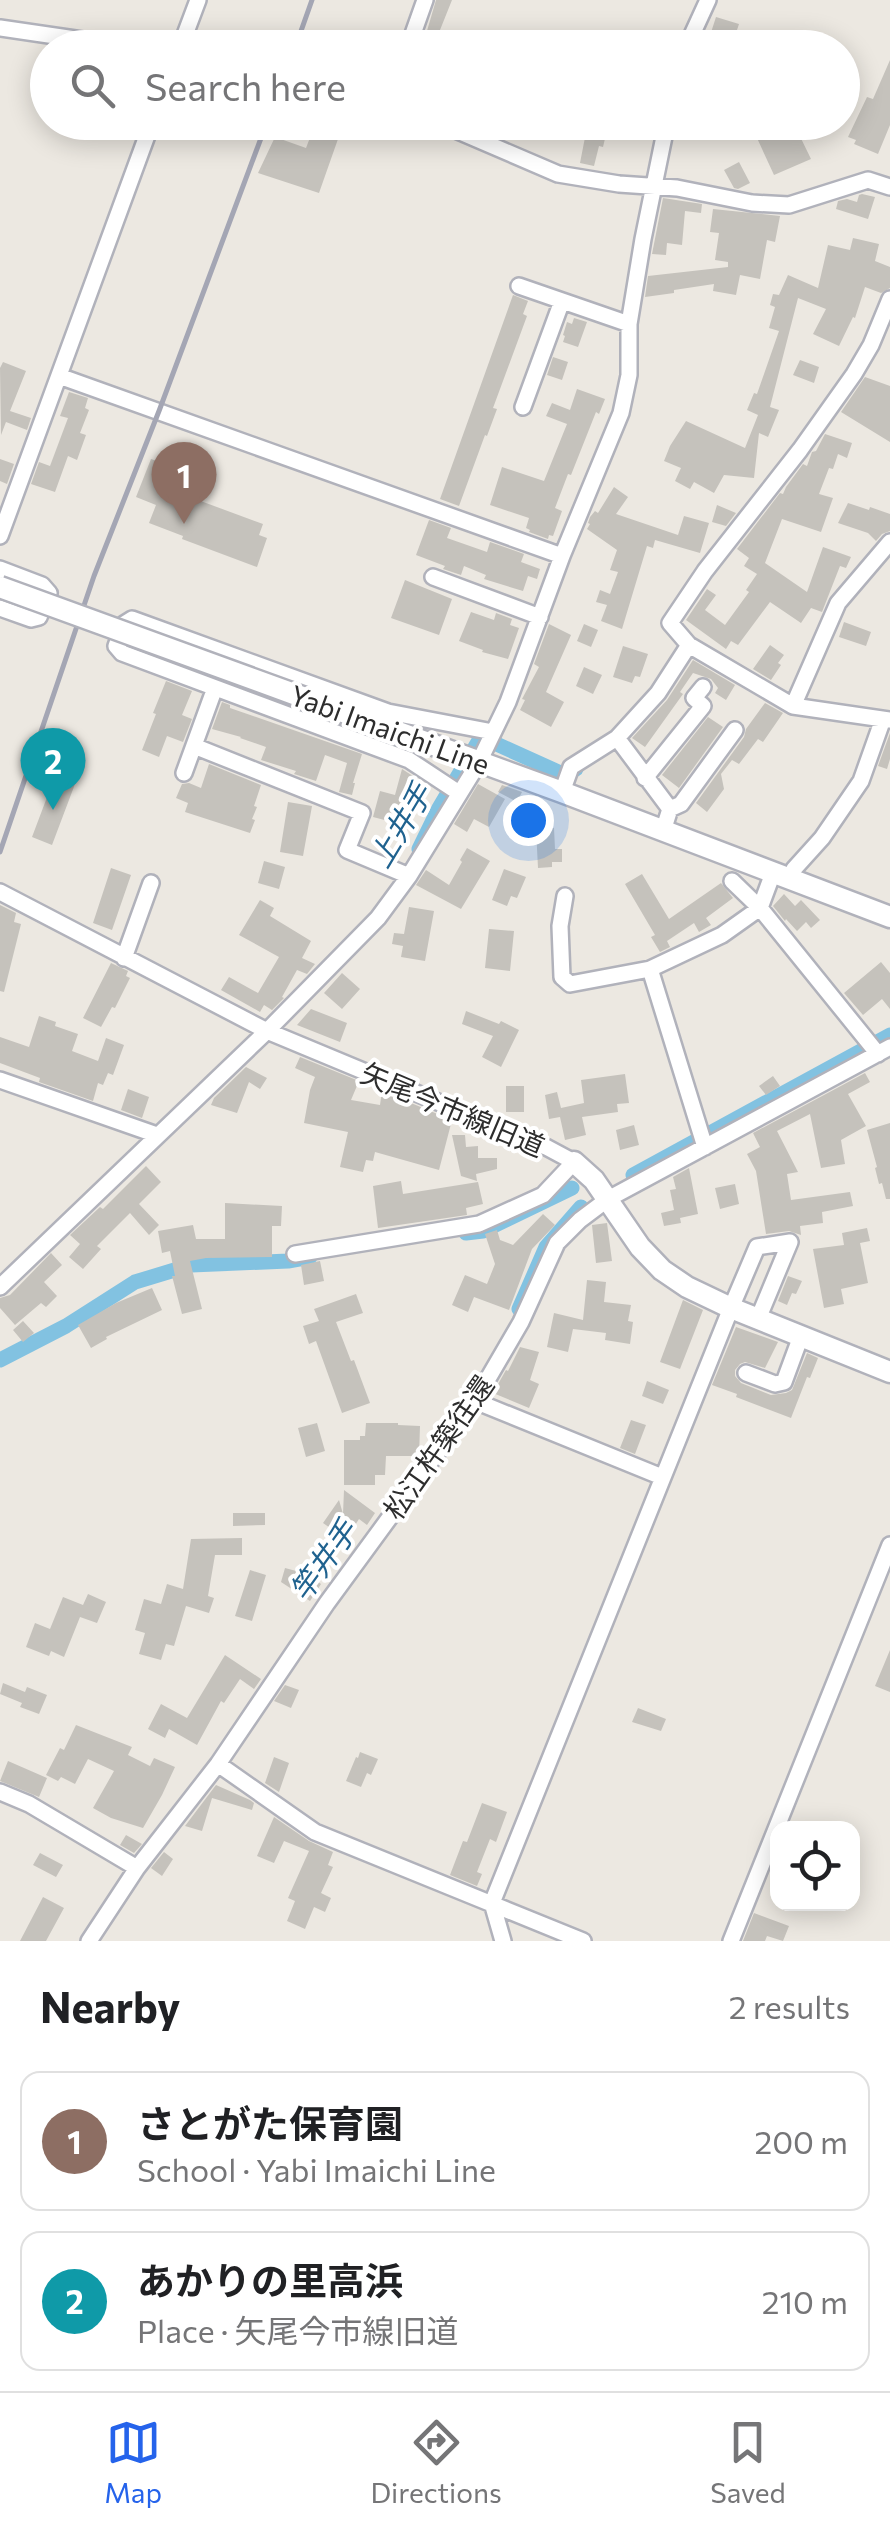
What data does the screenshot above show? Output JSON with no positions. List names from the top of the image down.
{
  "streets": {
    "main road": ["Yabi Imaichi Line", "矢尾今市線旧道"],
    "street": ["松江杵築往還"]
  },
  "crossings": [
    ["矢尾今市線旧道", "松江杵築往還"]
  ],
  "water": ["上井手", "竿井手"],
  "page": {
    "search": "Search here",
    "pins": ["1", "2"],
    "heading": ["Nearby", "2 results"],
    "list": [
      {
        "mark": "1",
        "name": "さとがた保育園",
        "note": "School · Yabi Imaichi Line",
        "value": "200 m"
      },
      {
        "mark": "2",
        "name": "あかりの里高浜",
        "note": "Place · 矢尾今市線旧道",
        "value": "210 m"
      }
    ],
    "nav": ["Map", "Directions", "Saved"]
  }
}
